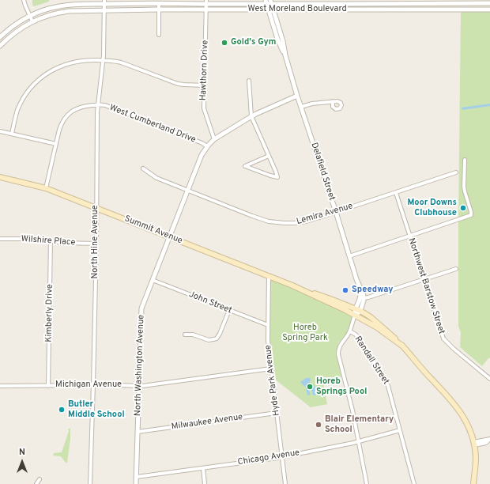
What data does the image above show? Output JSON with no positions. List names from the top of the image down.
{
  "streets": {
    "main road": ["Summit Avenue"],
    "street": [
      "West Moreland Boulevard",
      "Hawthorn Drive",
      "West Cumberland Drive",
      "Delafield Street",
      "Lemira Avenue",
      "Wilshire Place",
      "North Hine Avenue",
      "Northwest Barstow Street",
      "John Street",
      "Kimberly Drive",
      "Randall Street",
      "North Washington Avenue",
      "Hyde Park Avenue",
      "Michigan Avenue",
      "Milwaukee Avenue",
      "Chicago Avenue"
    ]
  },
  "crossings": [
    ["West Moreland Boulevard", "Hawthorn Drive"],
    ["West Moreland Boulevard", "Delafield Street"],
    ["West Moreland Boulevard", "North Hine Avenue"],
    ["Hawthorn Drive", "North Washington Avenue"],
    ["West Cumberland Drive", "Summit Avenue"],
    ["West Cumberland Drive", "North Hine Avenue"],
    ["West Cumberland Drive", "North Washington Avenue"],
    ["Delafield Street", "Lemira Avenue"],
    ["Delafield Street", "Summit Avenue"],
    ["Delafield Street", "North Washington Avenue"],
    ["Lemira Avenue", "Northwest Barstow Street"],
    ["Lemira Avenue", "North Washington Avenue"],
    ["Summit Avenue", "North Hine Avenue"],
    ["Summit Avenue", "North Washington Avenue"],
    ["Summit Avenue", "Hyde Park Avenue"],
    ["Wilshire Place", "North Hine Avenue"],
    ["Wilshire Place", "Kimberly Drive"],
    ["North Hine Avenue", "Michigan Avenue"],
    ["John Street", "North Washington Avenue"],
    ["John Street", "Hyde Park Avenue"],
    ["Kimberly Drive", "Michigan Avenue"],
    ["Randall Street", "Chicago Avenue"],
    ["North Washington Avenue", "Michigan Avenue"],
    ["North Washington Avenue", "Milwaukee Avenue"],
    ["North Washington Avenue", "Chicago Avenue"],
    ["Hyde Park Avenue", "Michigan Avenue"],
    ["Hyde Park Avenue", "Milwaukee Avenue"],
    ["Hyde Park Avenue", "Chicago Avenue"]
  ],
  "parks": ["Horeb Spring Park"],
  "places": [
    "Gold's Gym",
    "Moor Downs Clubhouse",
    "Speedway",
    "Horeb Springs Pool",
    "Butler Middle School",
    "Blair Elementary School"
  ],
  "north": "top"
}
